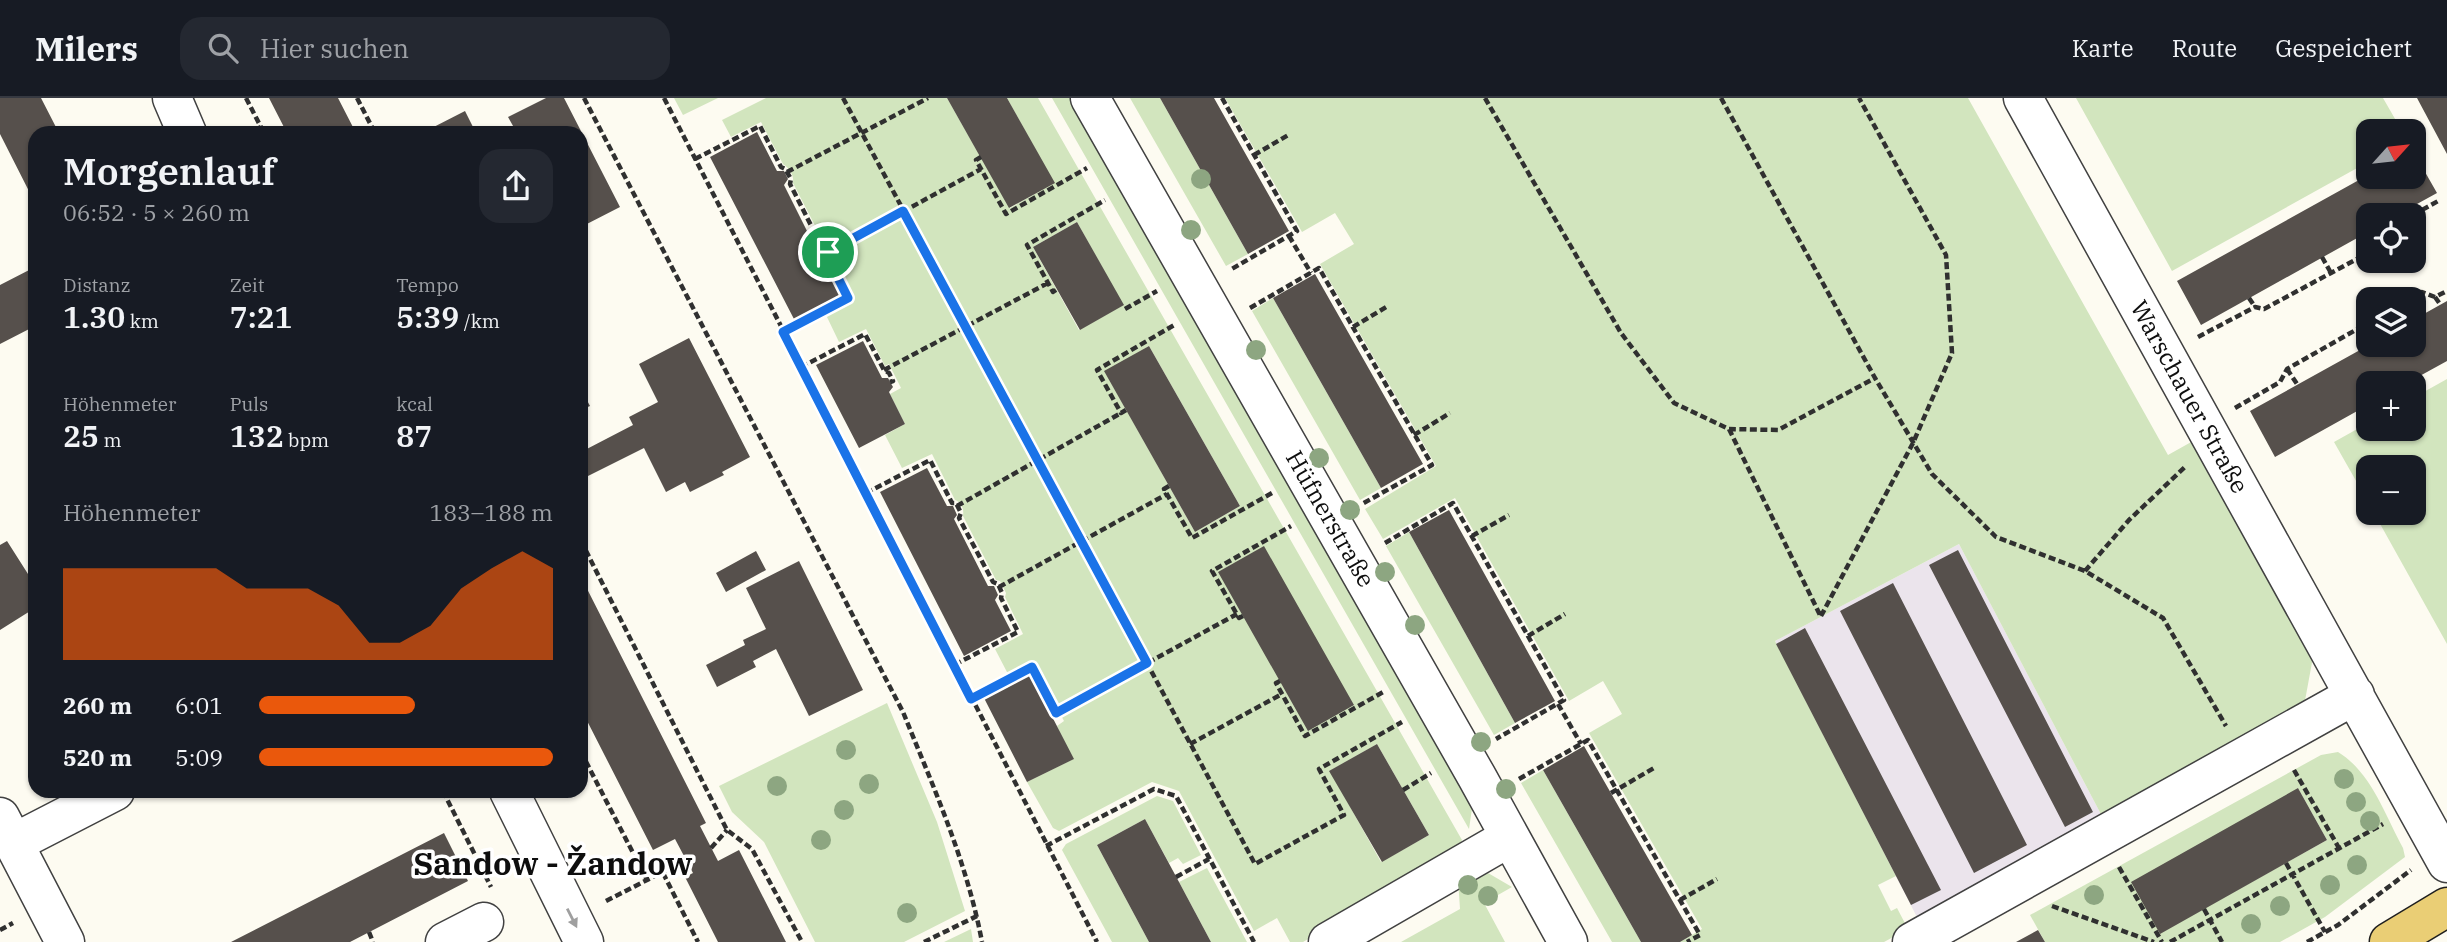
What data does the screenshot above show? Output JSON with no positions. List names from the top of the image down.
{
  "streets": {
    "street": ["Warschauer Straße", "Hüfnerstraße"]
  },
  "districts": ["Sandow - Žandow"],
  "north": "top right",
  "page": {
    "header": "Milers",
    "search": "Hier suchen",
    "nav": ["Karte", "Route", "Gespeichert"],
    "map_buttons": ["+", "−"],
    "heading": ["Morgenlauf", "06:52 · 5 × 260 m"],
    "stats": [
      ["Distanz", "1.30 km"],
      ["Zeit", "7:21"],
      ["Tempo", "5:39 /km"],
      ["Höhenmeter", "25 m"],
      ["Puls", "132 bpm"],
      ["kcal", "87"]
    ],
    "chart": ["Höhenmeter", "183–188 m"],
    "list": [
      {
        "name": "260 m",
        "note": "6:01"
      },
      {
        "name": "520 m",
        "note": "5:09"
      }
    ]
  }
}
